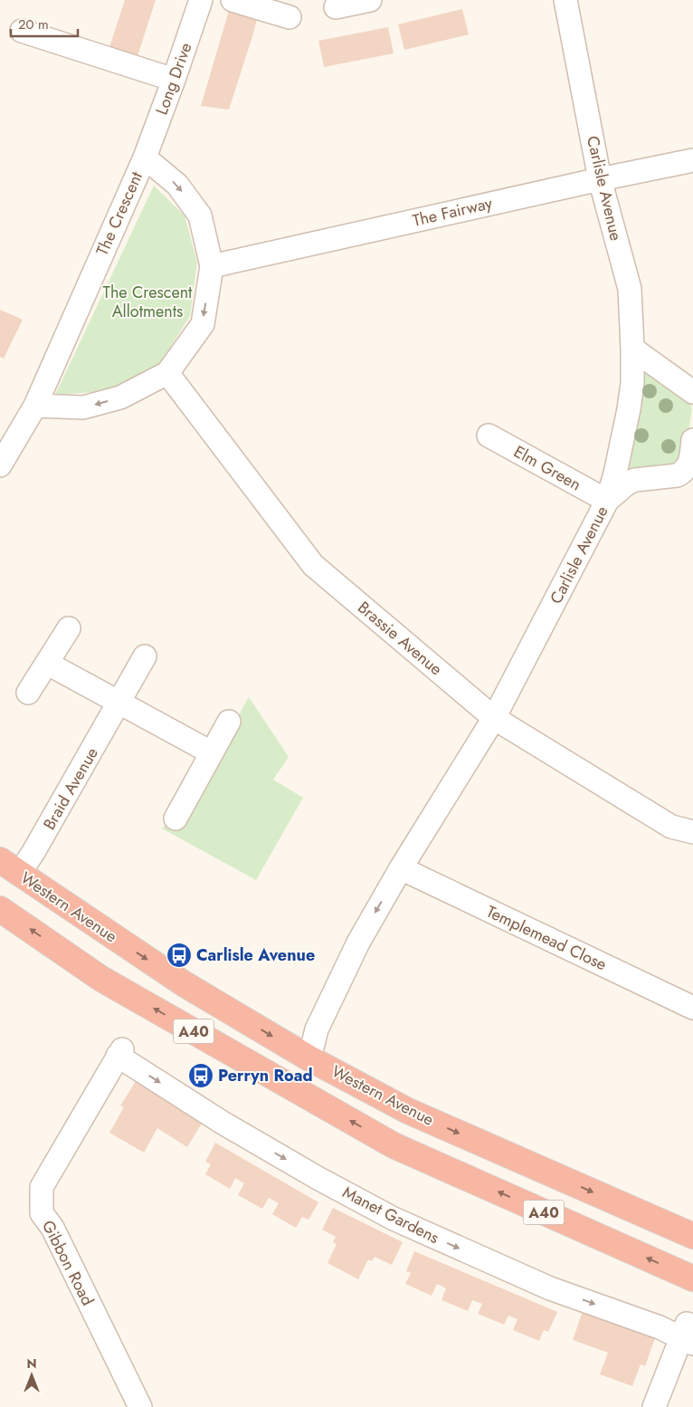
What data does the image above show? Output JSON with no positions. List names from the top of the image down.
{
  "streets": {
    "highway": ["Western Avenue", "A40"],
    "street": [
      "Long Drive",
      "Carlisle Avenue",
      "The Fairway",
      "The Crescent",
      "Elm Green",
      "Brassie Avenue",
      "Braid Avenue",
      "Templemead Close",
      "Manet Gardens",
      "Gibbon Road"
    ]
  },
  "crossings": [
    ["Long Drive", "The Crescent"],
    ["Carlisle Avenue", "The Fairway"],
    ["Carlisle Avenue", "Elm Green"],
    ["Carlisle Avenue", "Brassie Avenue"],
    ["Carlisle Avenue", "Western Avenue"],
    ["Carlisle Avenue", "Templemead Close"],
    ["The Fairway", "The Crescent"],
    ["The Crescent", "Brassie Avenue"],
    ["Braid Avenue", "Western Avenue"],
    ["Manet Gardens", "Gibbon Road"]
  ],
  "one_way": ["Manet Gardens"],
  "parks": ["The Crescent Allotments"],
  "places": {
    "bus stop": ["Carlisle Avenue", "Perryn Road"]
  },
  "scale_bar": "20 m",
  "north": "top"
}
